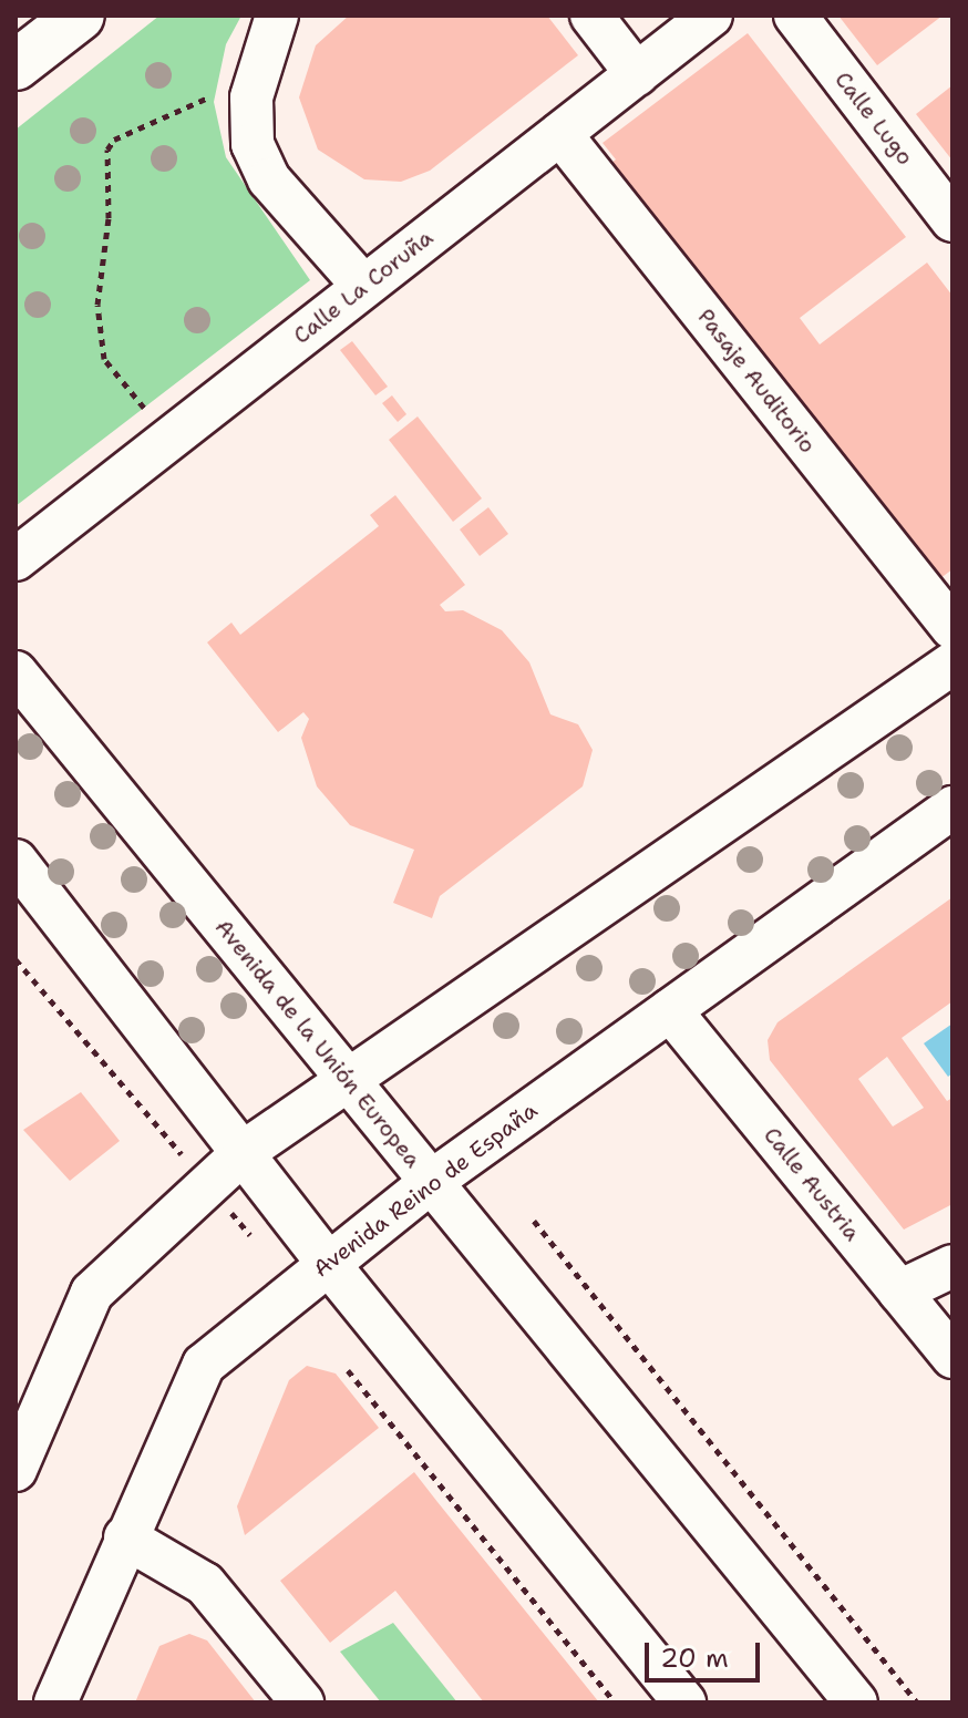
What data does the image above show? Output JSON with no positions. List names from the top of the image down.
{
  "streets": {
    "street": [
      "Calle Lugo",
      "Calle La Coruña",
      "Pasaje Auditorio",
      "Avenida de la Unión Europea",
      "Calle Austria",
      "Avenida Reino de España"
    ]
  },
  "crossings": [
    ["Calle La Coruña", "Pasaje Auditorio"],
    ["Avenida de la Unión Europea", "Avenida Reino de España"],
    ["Calle Austria", "Avenida Reino de España"]
  ],
  "scale_bar": "20 m"
}
